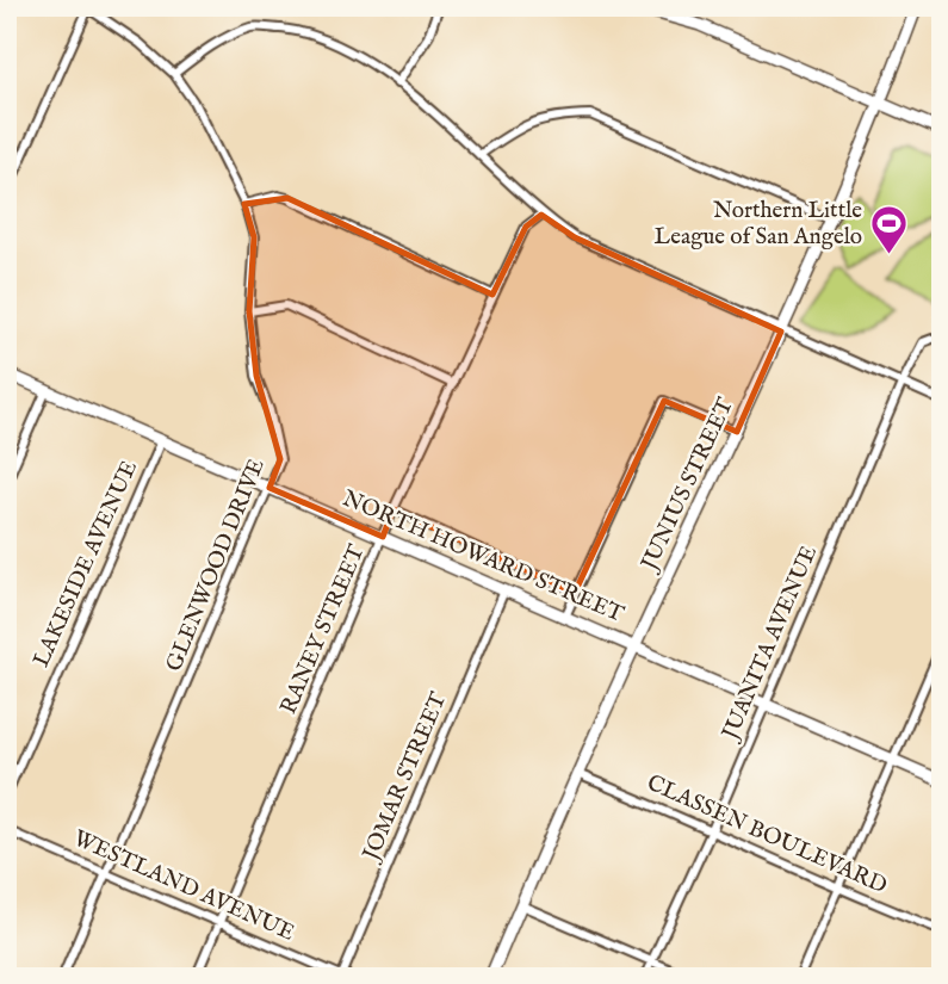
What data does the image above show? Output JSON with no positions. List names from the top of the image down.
{
  "streets": {
    "street": [
      "JUNIUS STREET",
      "NORTH HOWARD STREET",
      "LAKESIDE AVENUE",
      "GLENWOOD DRIVE",
      "RANEY STREET",
      "JUANITA AVENUE",
      "JOMAR STREET",
      "CLASSEN BOULEVARD",
      "WESTLAND AVENUE"
    ]
  },
  "crossings": [
    ["JUNIUS STREET", "NORTH HOWARD STREET"],
    ["JUNIUS STREET", "CLASSEN BOULEVARD"],
    ["NORTH HOWARD STREET", "LAKESIDE AVENUE"],
    ["NORTH HOWARD STREET", "GLENWOOD DRIVE"],
    ["NORTH HOWARD STREET", "RANEY STREET"],
    ["NORTH HOWARD STREET", "JUANITA AVENUE"],
    ["NORTH HOWARD STREET", "JOMAR STREET"],
    ["GLENWOOD DRIVE", "WESTLAND AVENUE"],
    ["RANEY STREET", "WESTLAND AVENUE"],
    ["JUANITA AVENUE", "CLASSEN BOULEVARD"],
    ["JOMAR STREET", "WESTLAND AVENUE"]
  ],
  "places": {
    "sports": ["Northern Little League of San Angelo"]
  }
}
